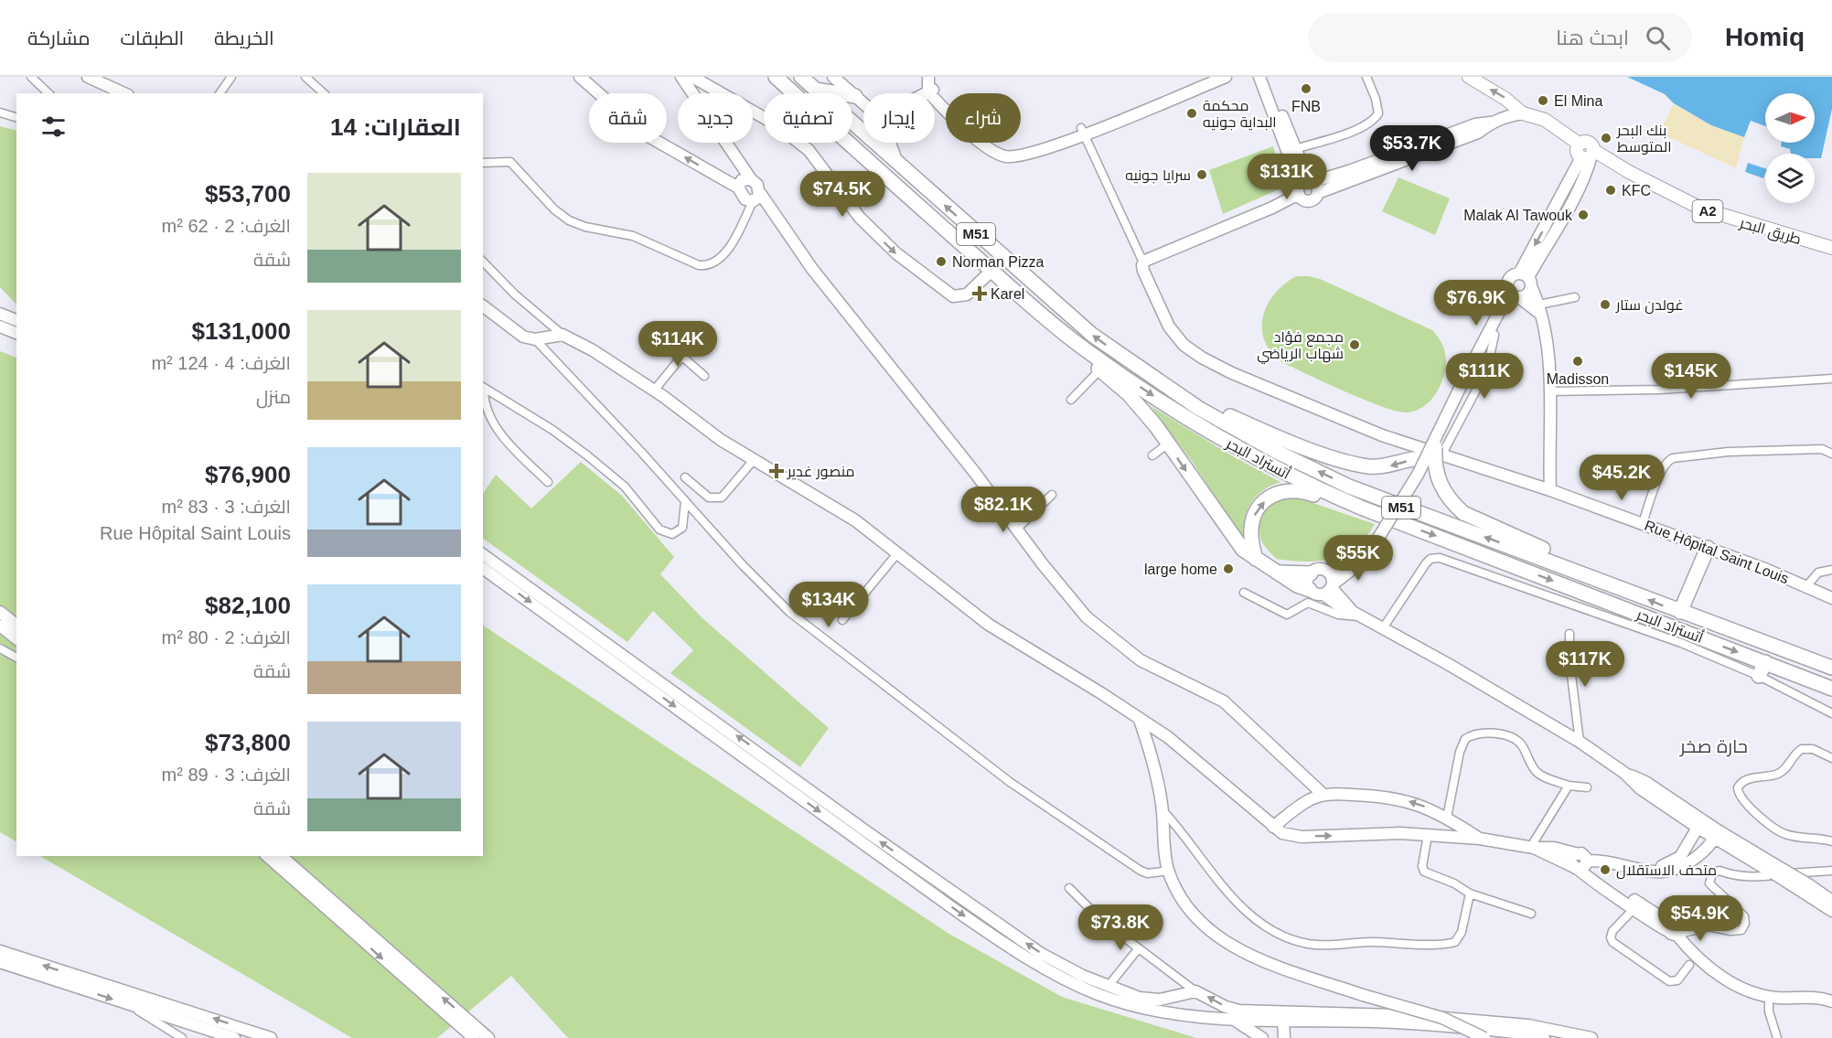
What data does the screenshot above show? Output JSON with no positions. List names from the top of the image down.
{
  "streets": {
    "highway": ["M51", "أتستراد البحر"],
    "main road": ["A2", "طريق البحر"],
    "street": ["Rue Hôpital Saint Louis"]
  },
  "districts": ["حارة صخر"],
  "places": {
    "other": [
      "FNB",
      "El Mina",
      "محكمة البداية جونيه",
      "بنك البحر المتوسط",
      "سرايا جونيه",
      "KFC",
      "Malak Al Tawouk",
      "Norman Pizza",
      "غولدن ستار",
      "مجمع فؤاد شهاب الرياضي",
      "Madisson",
      "large home",
      "متحف الاستقلال"
    ],
    "health": ["Karel", "منصور غدير"]
  },
  "north": "right",
  "page": {
    "header": "Homiq",
    "search": "ابحث هنا",
    "nav": ["الخريطة", "الطبقات", "مشاركة"],
    "chip": [
      "شراء",
      "إيجار",
      "تصفية",
      "جديد",
      "شقة"
    ],
    "heading": "العقارات: 14",
    "price": [
      "$53.7K",
      "$131K",
      "$74.5K",
      "$76.9K",
      "$114K",
      "$111K",
      "$145K",
      "$45.2K",
      "$82.1K",
      "$55K",
      "$134K",
      "$117K",
      "$54.9K",
      "$73.8K"
    ],
    "list": [
      {
        "name": "$53,700",
        "note": "الغرف: 2 · 62 m² · شقة"
      },
      {
        "name": "$131,000",
        "note": "الغرف: 4 · 124 m² · منزل"
      },
      {
        "name": "$76,900",
        "note": "الغرف: 3 · 83 m² · Rue Hôpital Saint Louis"
      },
      {
        "name": "$82,100",
        "note": "الغرف: 2 · 80 m² · شقة"
      },
      {
        "name": "$73,800",
        "note": "الغرف: 3 · 89 m² · شقة"
      }
    ]
  }
}
